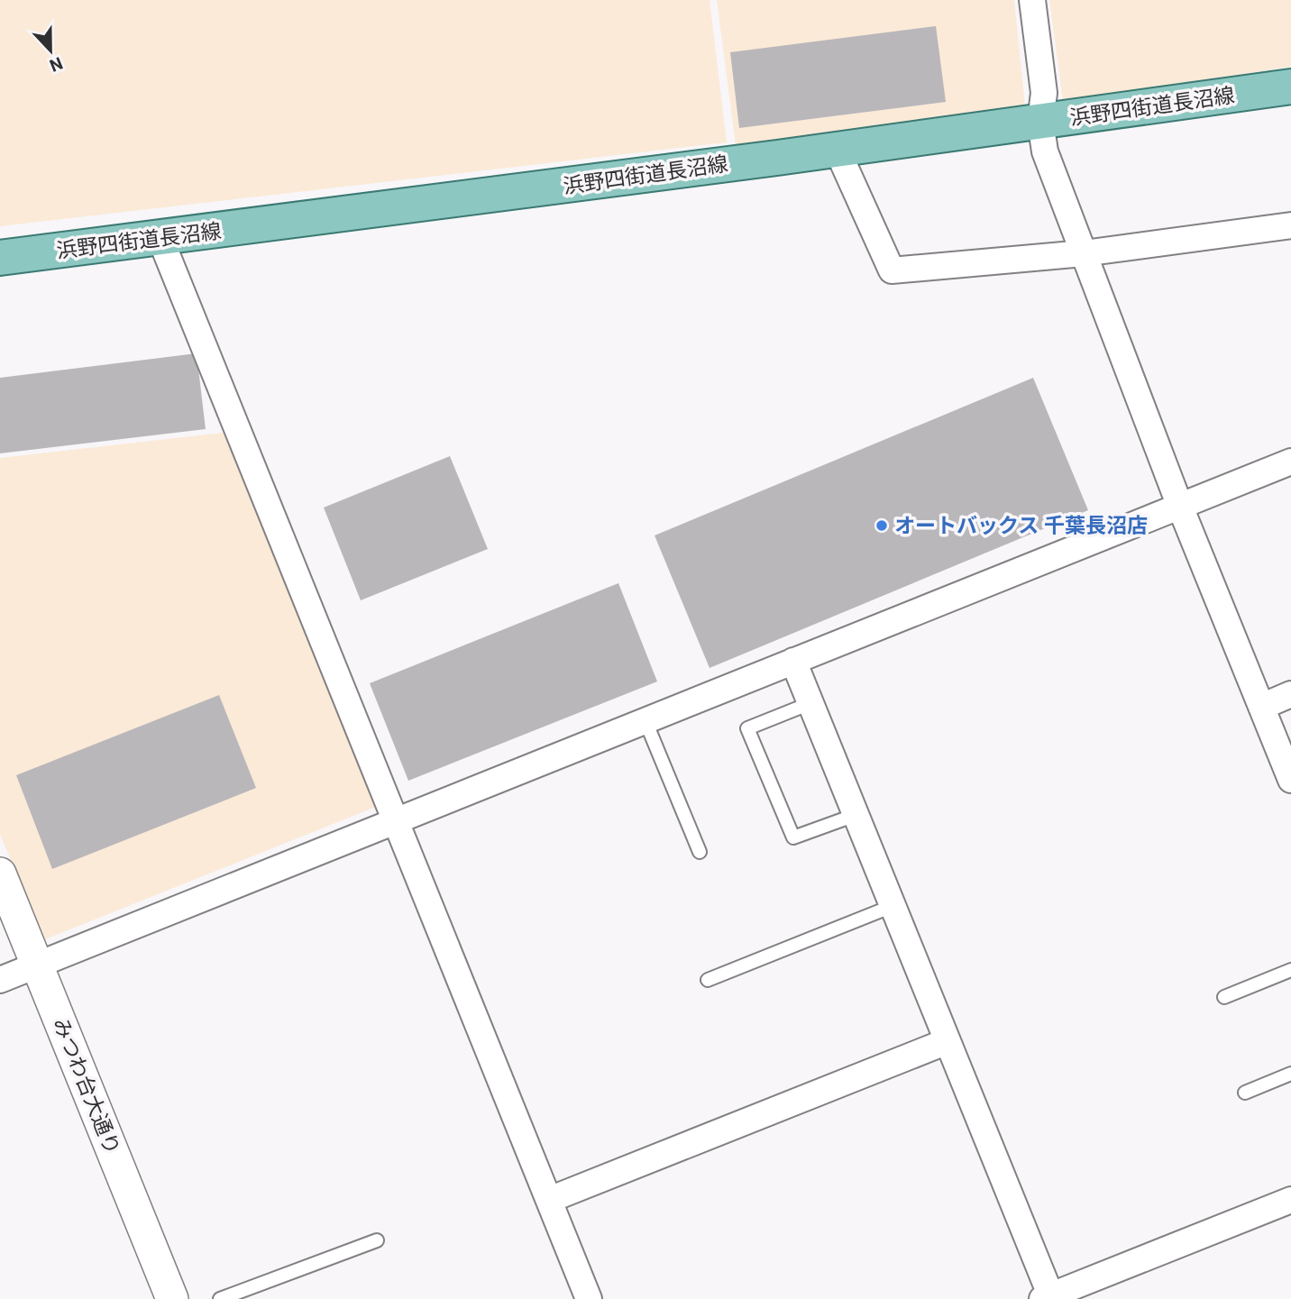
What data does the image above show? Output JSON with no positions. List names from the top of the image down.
{
  "streets": {
    "main road": ["浜野四街道長沼線"],
    "street": ["みつわ台大通り"]
  },
  "places": ["オートバックス 千葉長沼店"],
  "north": "bottom"
}
